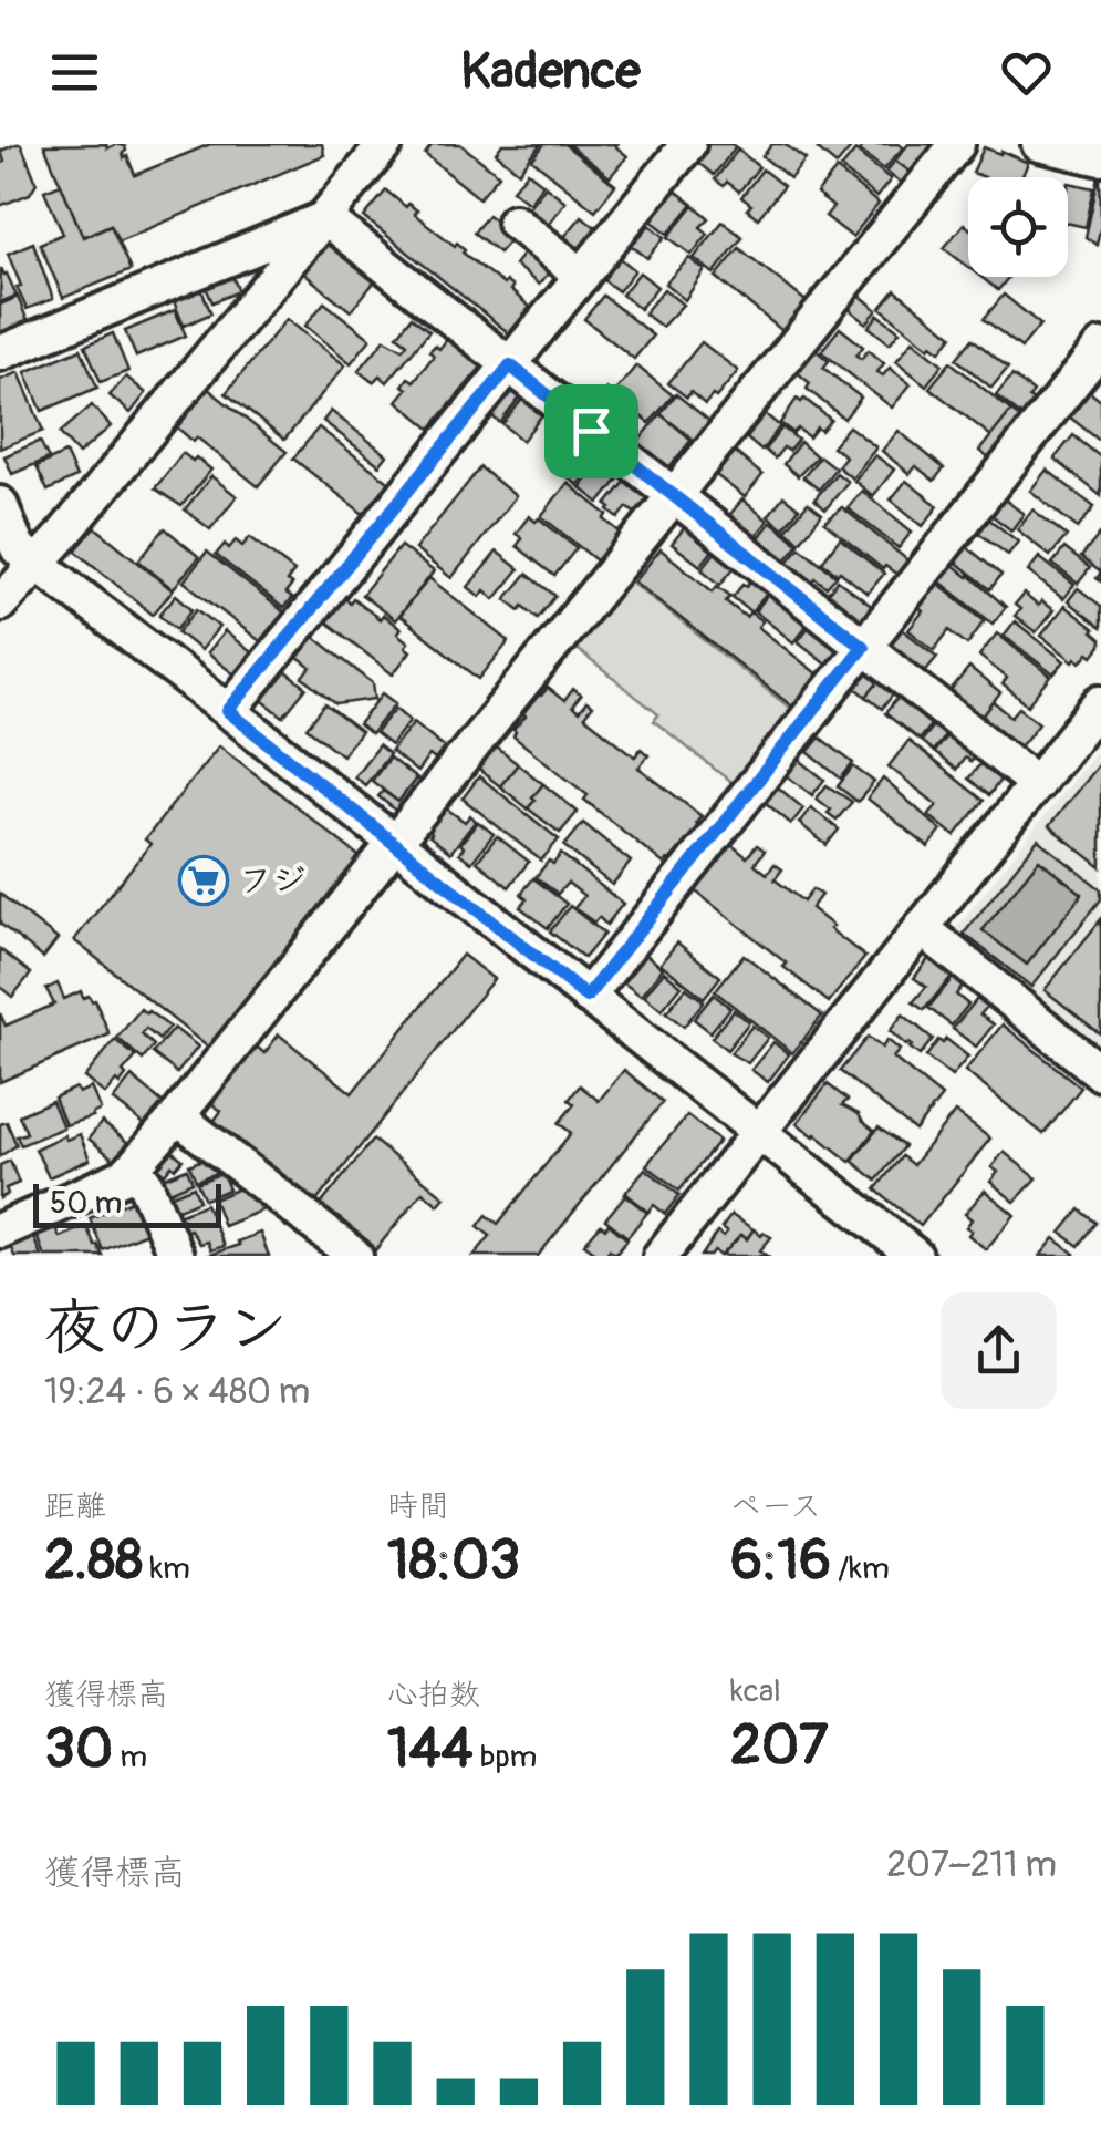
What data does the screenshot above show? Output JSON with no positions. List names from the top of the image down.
{
  "places": {
    "supermarket": ["フジ"]
  },
  "scale_bar": "50 m",
  "page": {
    "header": "Kadence",
    "scale": "50 m",
    "heading": ["夜のラン", "19:24 · 6 × 480 m"],
    "stats": [
      ["距離", "2.88 km"],
      ["時間", "18:03"],
      ["ペース", "6:16 /km"],
      ["獲得標高", "30 m"],
      ["心拍数", "144 bpm"],
      ["kcal", "207"]
    ],
    "chart": ["獲得標高", "207–211 m"]
  }
}
